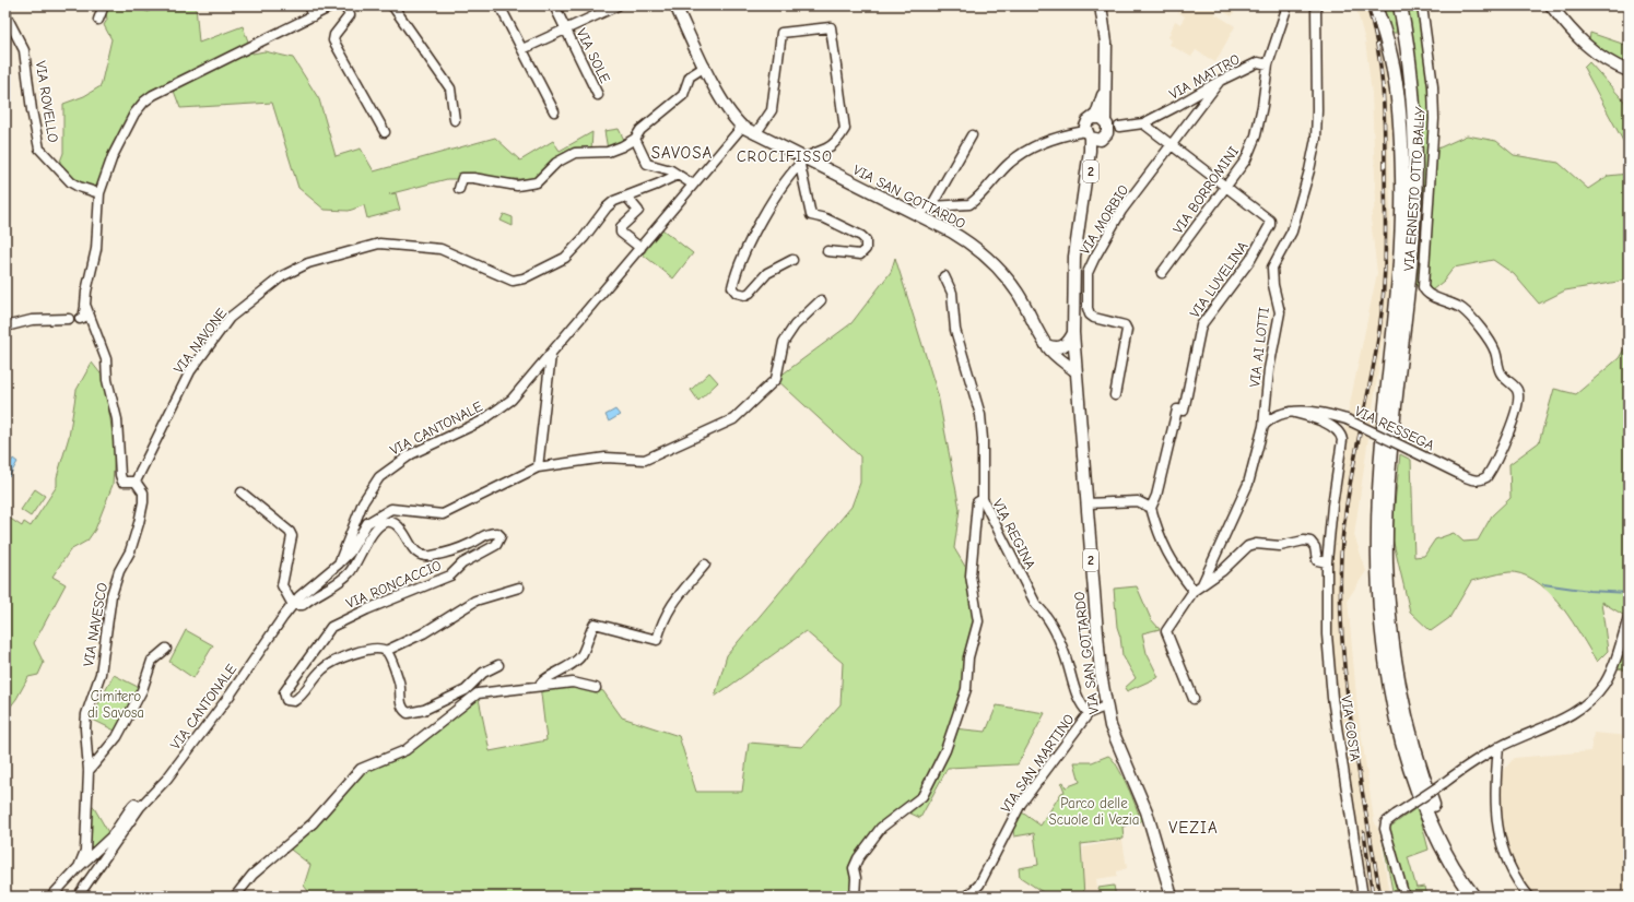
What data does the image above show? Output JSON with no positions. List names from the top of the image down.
{
  "streets": {
    "main road": ["2", "VIA SAN GOTTARDO"],
    "street": [
      "VIA SOLE",
      "VIA MATTRO",
      "VIA ROVELLO",
      "VIA ERNESTO OTTO BALLY",
      "VIA BORROMINI",
      "VIA MORBIO",
      "VIA LUVELINA",
      "VIA NAVONE",
      "VIA AI LOTTI",
      "VIA CANTONALE",
      "VIA RESSEGA",
      "VIA REGINA",
      "VIA RONCACCIO",
      "VIA NAVESCO",
      "VIA COSTA",
      "VIA SAN MARTINO"
    ]
  },
  "crossings": [
    ["VIA MATTRO", "VIA BORROMINI"],
    ["VIA MATTRO", "VIA SAN GOTTARDO"],
    ["VIA MATTRO", "VIA MORBIO"],
    ["VIA MATTRO", "VIA LUVELINA"],
    ["VIA ERNESTO OTTO BALLY", "VIA RESSEGA"],
    ["VIA BORROMINI", "VIA LUVELINA"],
    ["VIA SAN GOTTARDO", "VIA CANTONALE"],
    ["VIA MORBIO", "VIA LUVELINA"],
    ["VIA NAVONE", "VIA NAVESCO"],
    ["VIA AI LOTTI", "VIA RESSEGA"],
    ["VIA CANTONALE", "VIA RONCACCIO"],
    ["VIA RESSEGA", "VIA COSTA"],
    ["VIA REGINA", "VIA SAN MARTINO"]
  ],
  "districts": ["SAVOSA", "CROCIFISSO", "VEZIA"],
  "parks": ["Cimitero di Savosa", "Parco delle Scuole di Vezia"]
}
